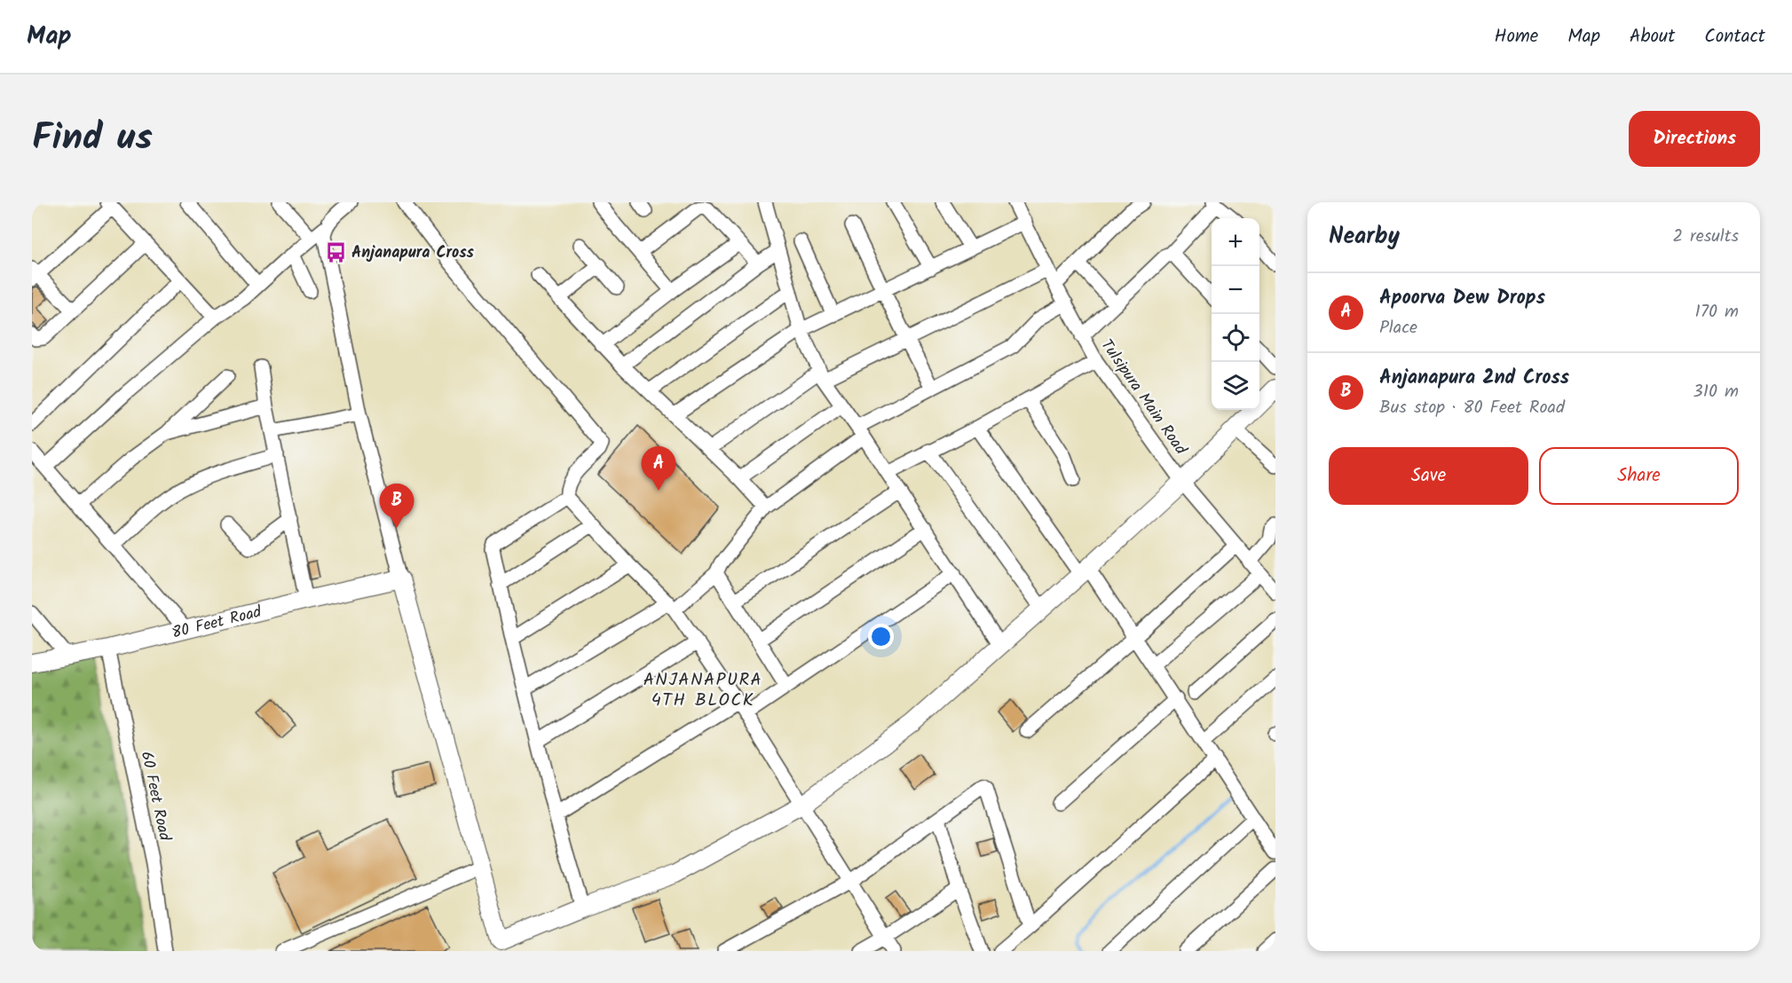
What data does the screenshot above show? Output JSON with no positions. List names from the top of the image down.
{
  "streets": {
    "main road": ["80 Feet Road"],
    "street": ["Tulsipura Main Road", "60 Feet Road"]
  },
  "crossings": [
    ["80 Feet Road", "60 Feet Road"]
  ],
  "districts": ["ANJANAPURA 4TH BLOCK"],
  "places": {
    "bus stop": ["Anjanapura Cross"]
  },
  "page": {
    "header": "Map",
    "nav": [
      "Home",
      "Map",
      "About",
      "Contact"
    ],
    "title": "Find us",
    "buttons": [
      "Directions",
      ["Save", "Share"]
    ],
    "heading": ["Nearby", "2 results"],
    "map_buttons": ["+", "−"],
    "list": [
      {
        "mark": "A",
        "name": "Apoorva Dew Drops",
        "note": "Place",
        "value": "170 m"
      },
      {
        "mark": "B",
        "name": "Anjanapura 2nd Cross",
        "note": "Bus stop · 80 Feet Road",
        "value": "310 m"
      }
    ],
    "pins": ["A", "B"]
  }
}
